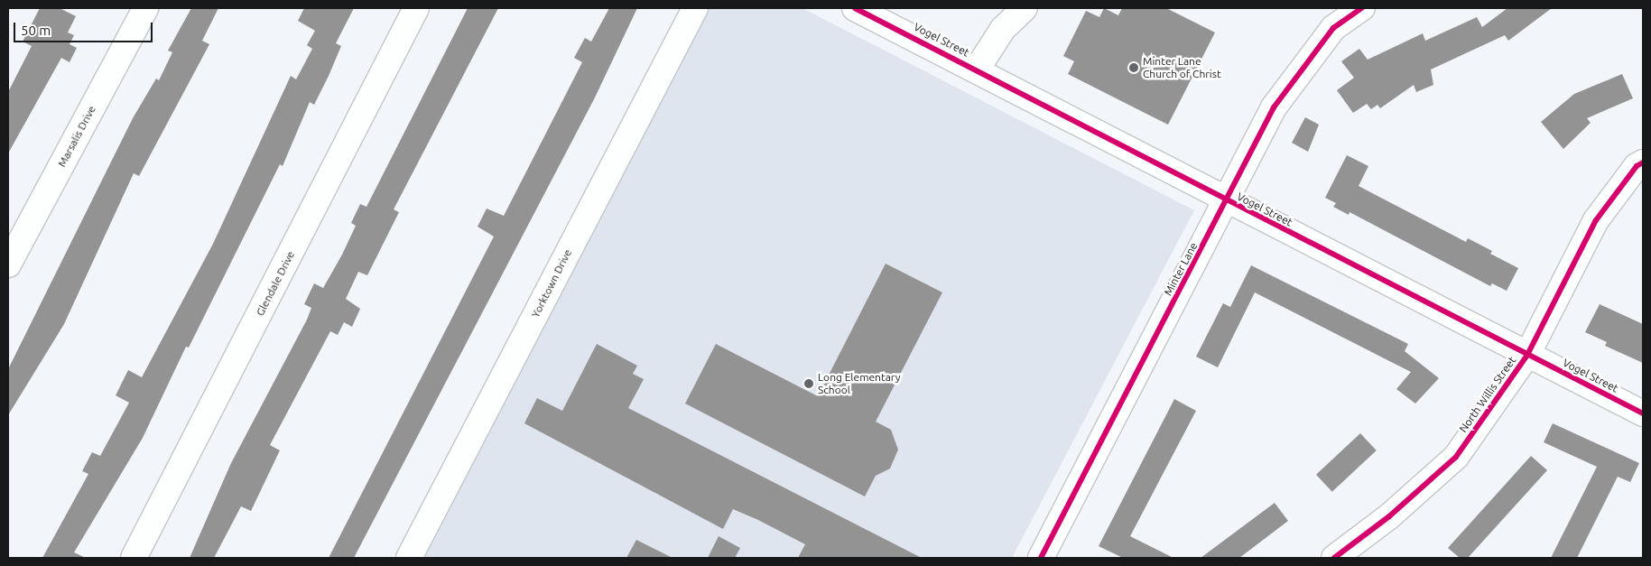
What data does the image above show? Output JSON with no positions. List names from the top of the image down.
{
  "streets": {
    "street": [
      "Vogel Street",
      "Marsalis Drive",
      "Minter Lane",
      "Glendale Drive",
      "Yorktown Drive",
      "North Willis Street"
    ]
  },
  "crossings": [
    ["Vogel Street", "Minter Lane"],
    ["Vogel Street", "North Willis Street"]
  ],
  "places": ["Minter Lane Church of Christ", "Long Elementary School"],
  "scale_bar": "50 m"
}
